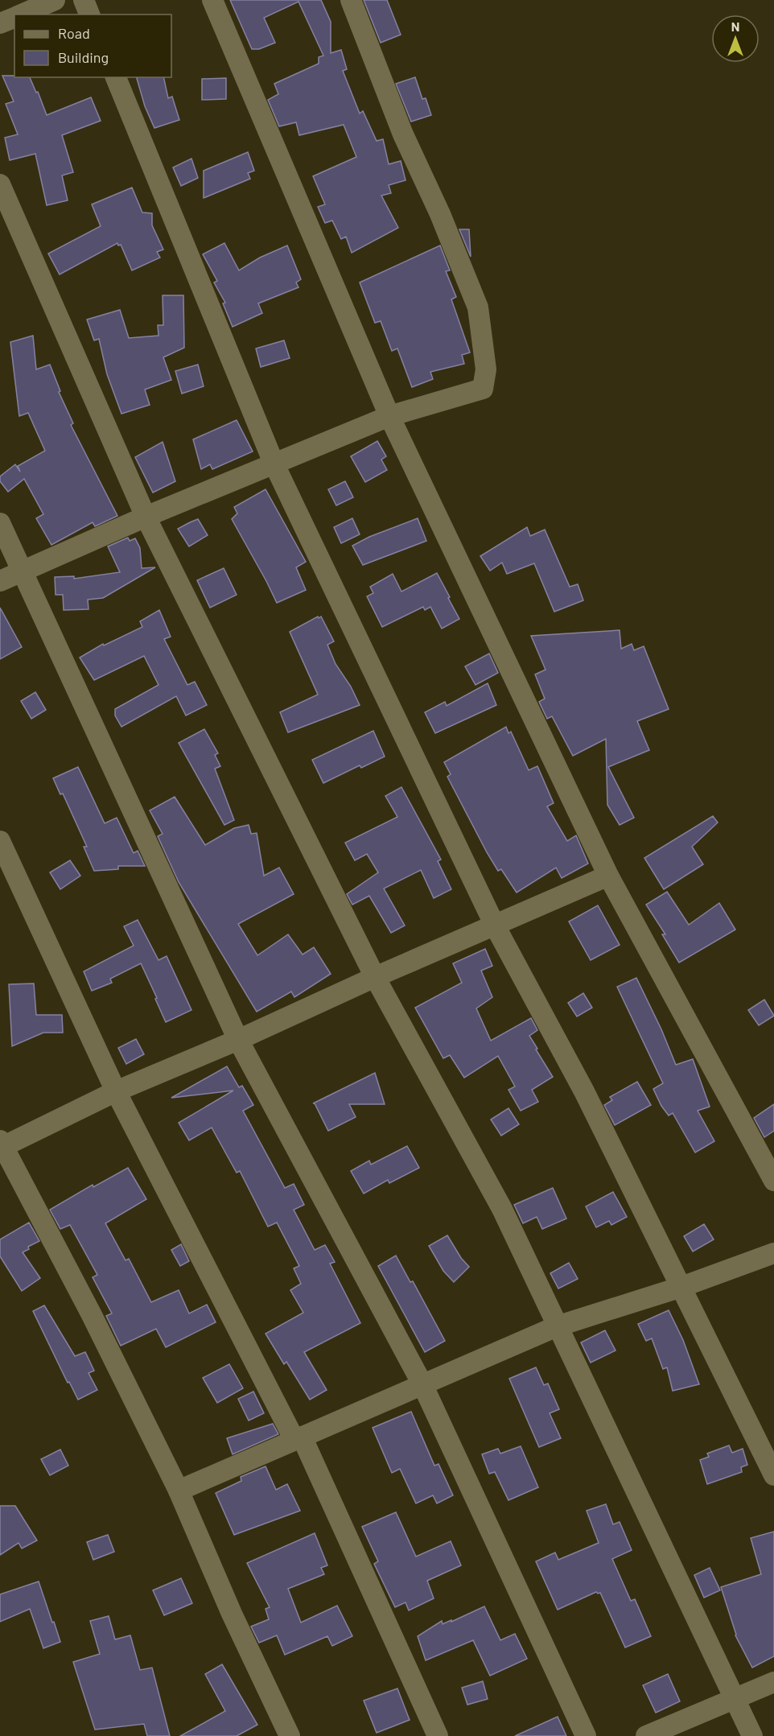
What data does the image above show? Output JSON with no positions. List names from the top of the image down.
{
  "legend": ["Road", "Building"],
  "north": "top"
}
